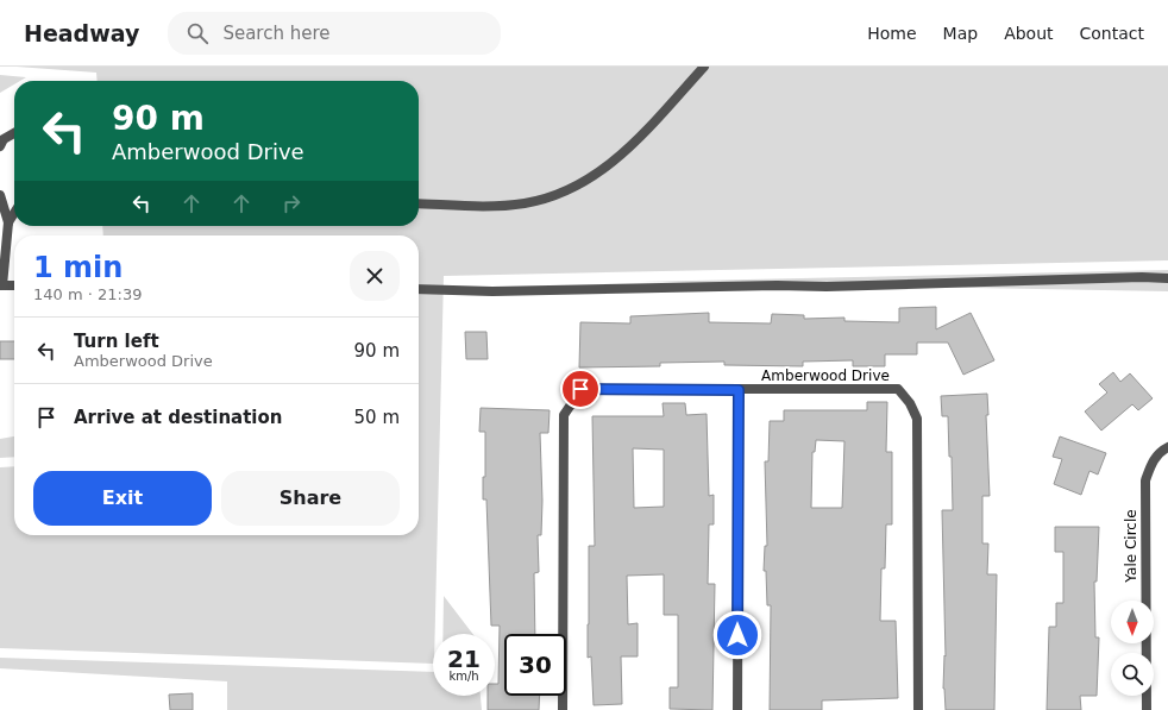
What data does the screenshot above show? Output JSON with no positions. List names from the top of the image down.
{
  "streets": {
    "street": ["Amberwood Drive", "Yale Circle"]
  },
  "north": "bottom",
  "page": {
    "header": "Headway",
    "search": "Search here",
    "nav": [
      "Home",
      "Map",
      "About",
      "Contact"
    ],
    "turn": ["90 m", "Amberwood Drive"],
    "heading": ["1 min", "140 m · 21:39"],
    "list": [
      {
        "name": "Turn left",
        "note": "Amberwood Drive",
        "value": "90 m"
      },
      {
        "name": "Arrive at destination",
        "value": "50 m"
      }
    ],
    "buttons": ["Exit", "Share"],
    "speed": "21 km/h",
    "limit": "30"
  }
}
